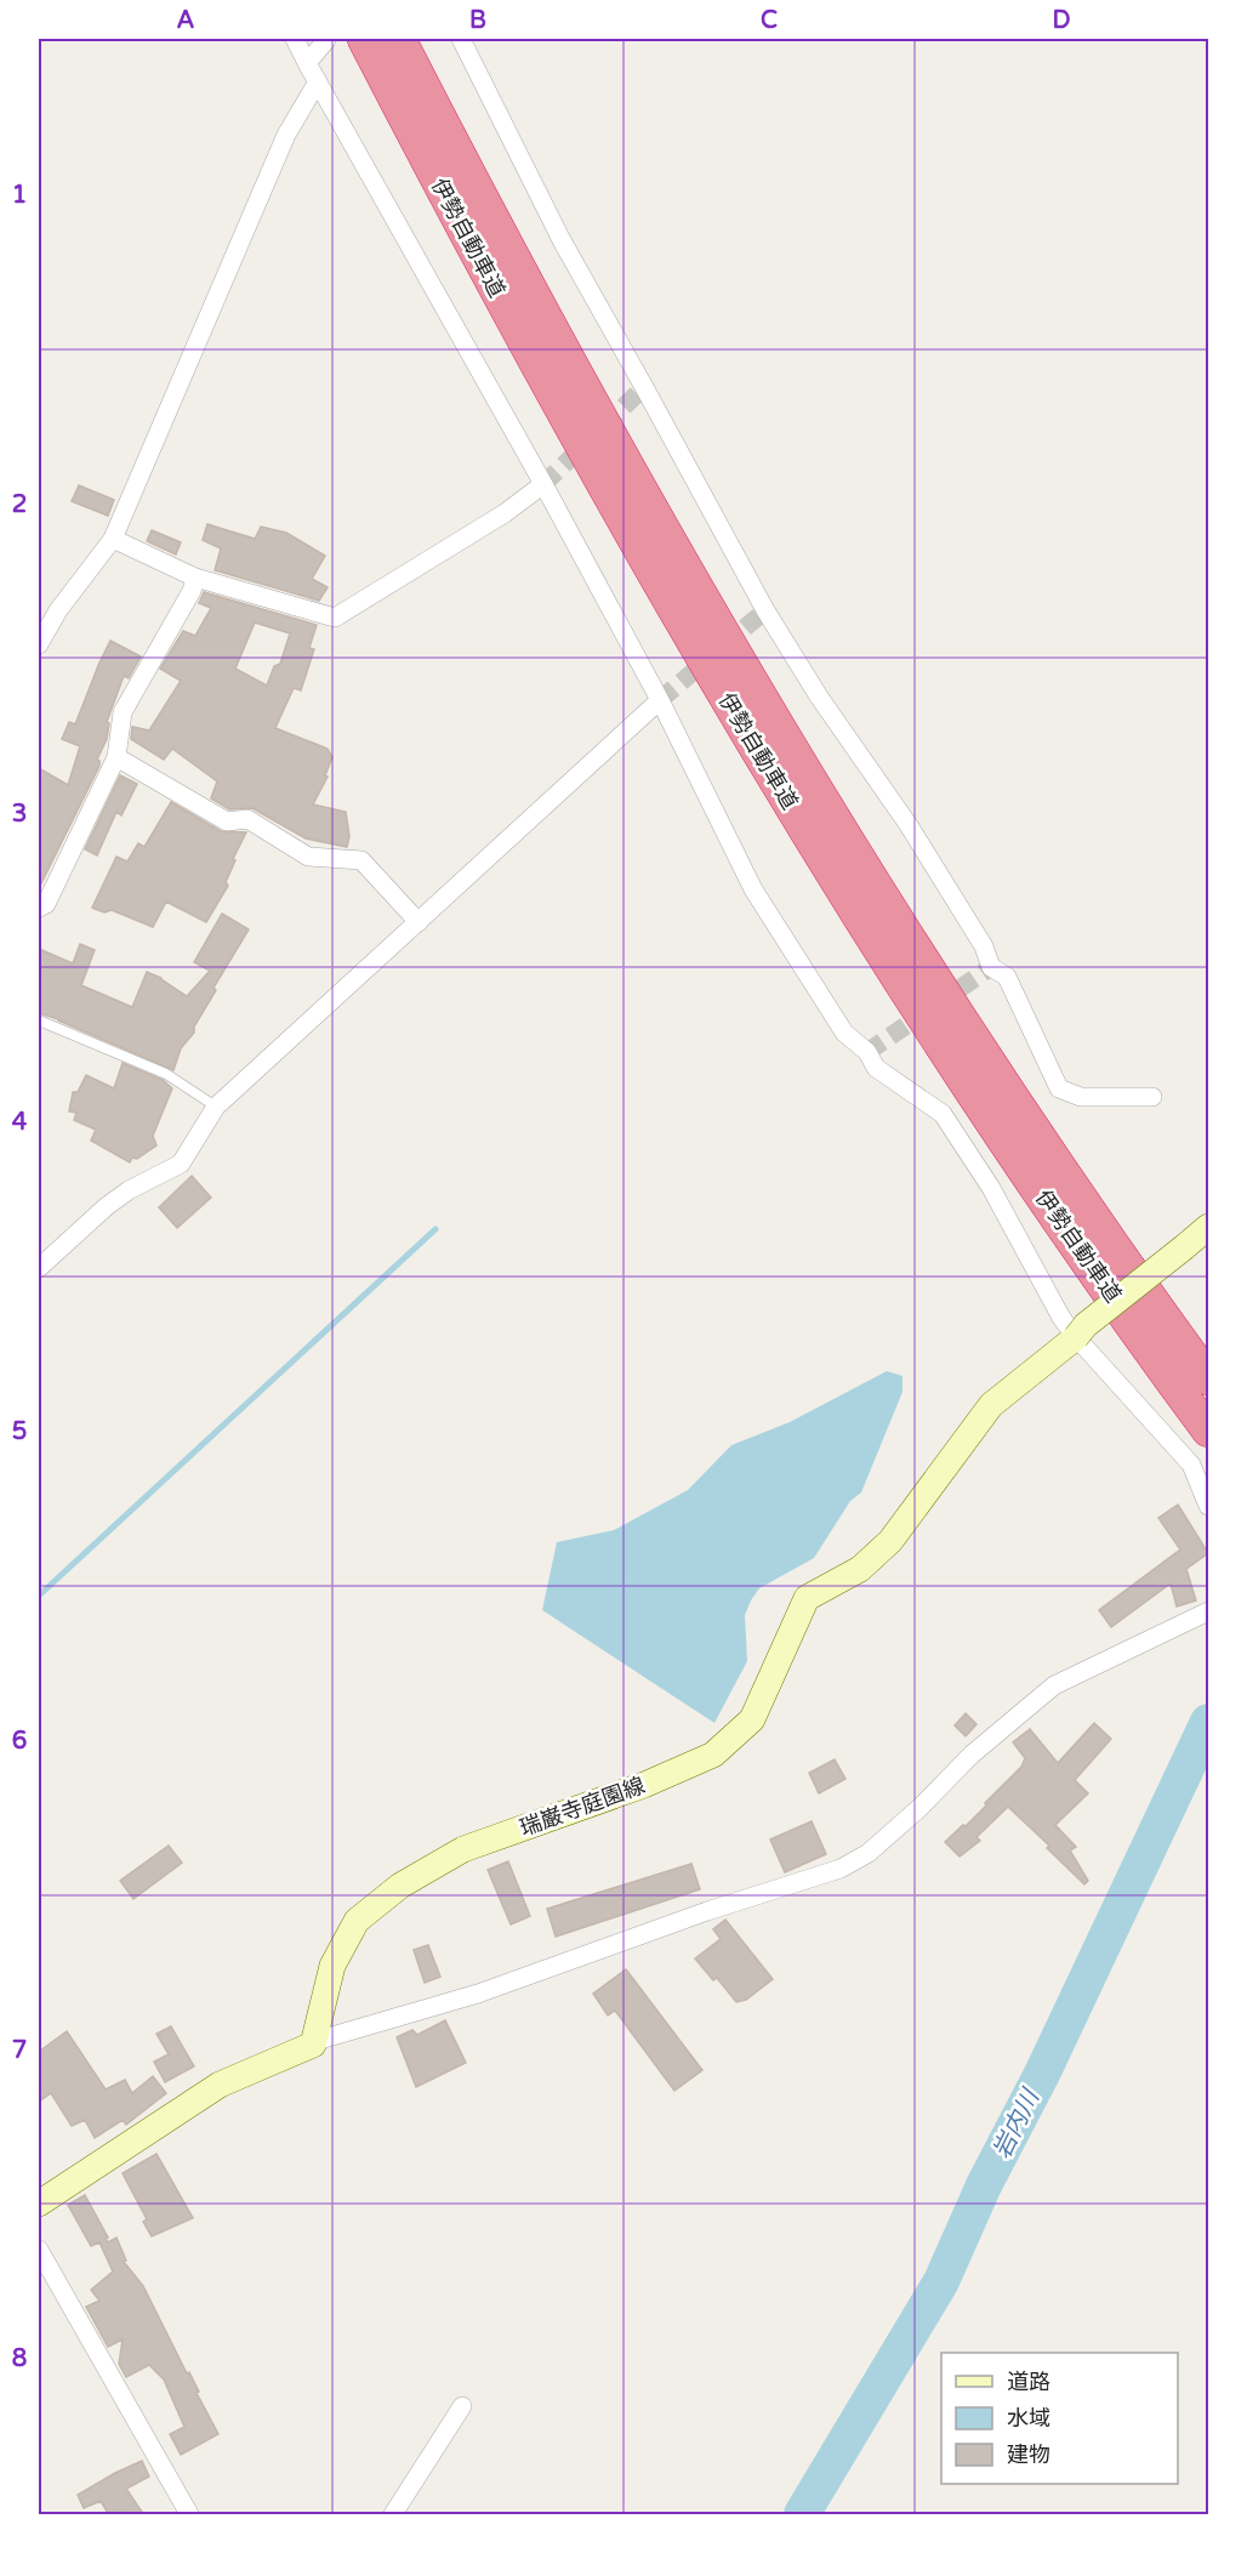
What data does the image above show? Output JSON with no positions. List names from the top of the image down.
{
  "streets": {
    "highway": ["伊勢自動車道"],
    "main road": ["瑞巌寺庭園線"]
  },
  "water": ["岩内川"],
  "legend": ["道路", "水域", "建物"],
  "grid": {
    "columns": [
      "A",
      "B",
      "C",
      "D"
    ],
    "rows": [
      "1",
      "2",
      "3",
      "4",
      "5",
      "6",
      "7",
      "8"
    ]
  }
}
